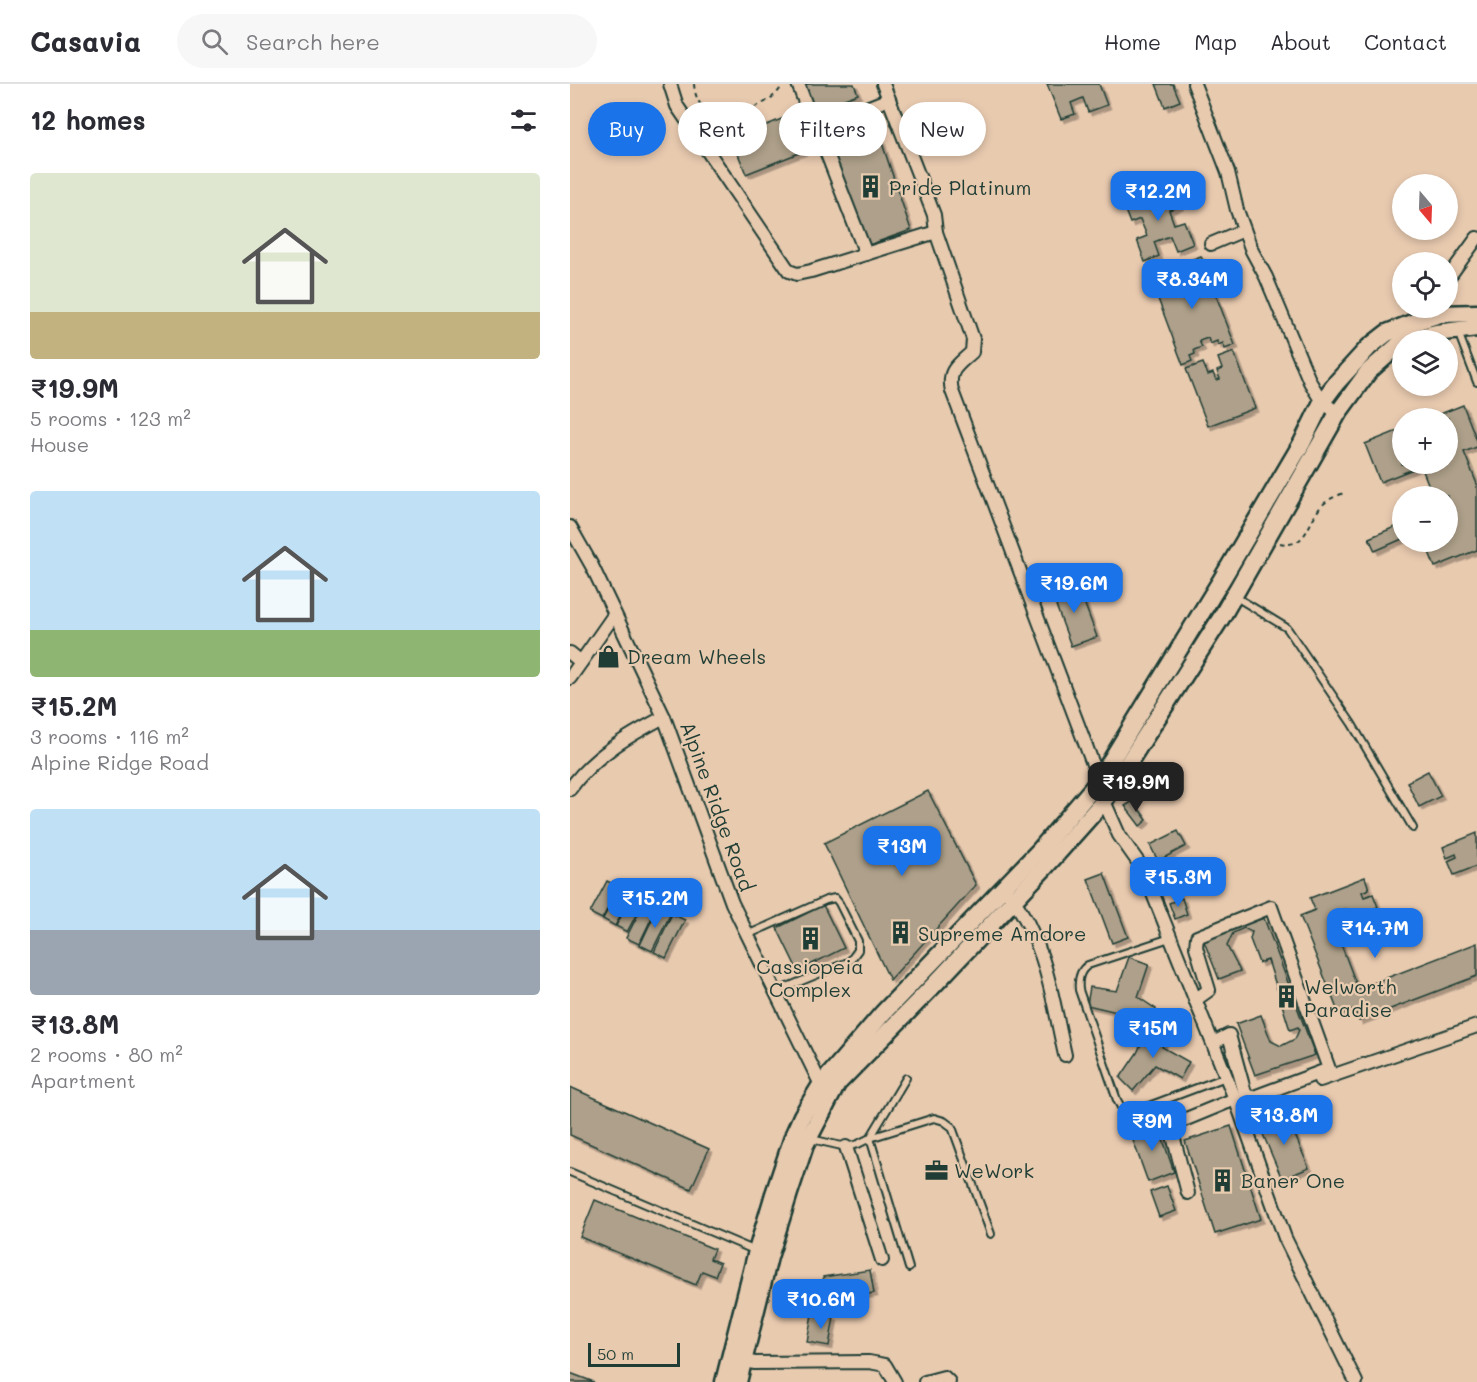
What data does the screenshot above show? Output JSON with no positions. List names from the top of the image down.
{
  "streets": {
    "street": ["Alpine Ridge Road"]
  },
  "places": {
    "building": [
      "Pride Platinum",
      "Supreme Amdore",
      "Cassiopeia Complex",
      "Welworth Paradise",
      "Baner One"
    ],
    "shop": ["Dream Wheels"],
    "office": ["WeWork"]
  },
  "scale_bar": "50 m",
  "north": "bottom",
  "page": {
    "header": "Casavia",
    "search": "Search here",
    "nav": [
      "Home",
      "Map",
      "About",
      "Contact"
    ],
    "heading": "12 homes",
    "chip": [
      "Buy",
      "Rent",
      "Filters",
      "New"
    ],
    "list": [
      {
        "name": "₹19.9M",
        "note": "5 rooms · 123 m² · House"
      },
      {
        "name": "₹15.2M",
        "note": "3 rooms · 116 m² · Alpine Ridge Road"
      },
      {
        "name": "₹13.8M",
        "note": "2 rooms · 80 m² · Apartment"
      }
    ],
    "price": [
      "₹12.2M",
      "₹8.34M",
      "₹19.6M",
      "₹19.9M",
      "₹13M",
      "₹15.3M",
      "₹15.2M",
      "₹14.7M",
      "₹15M",
      "₹13.8M",
      "₹9M",
      "₹10.6M"
    ],
    "map_buttons": ["+", "−"],
    "scale": "50 m"
  }
}
